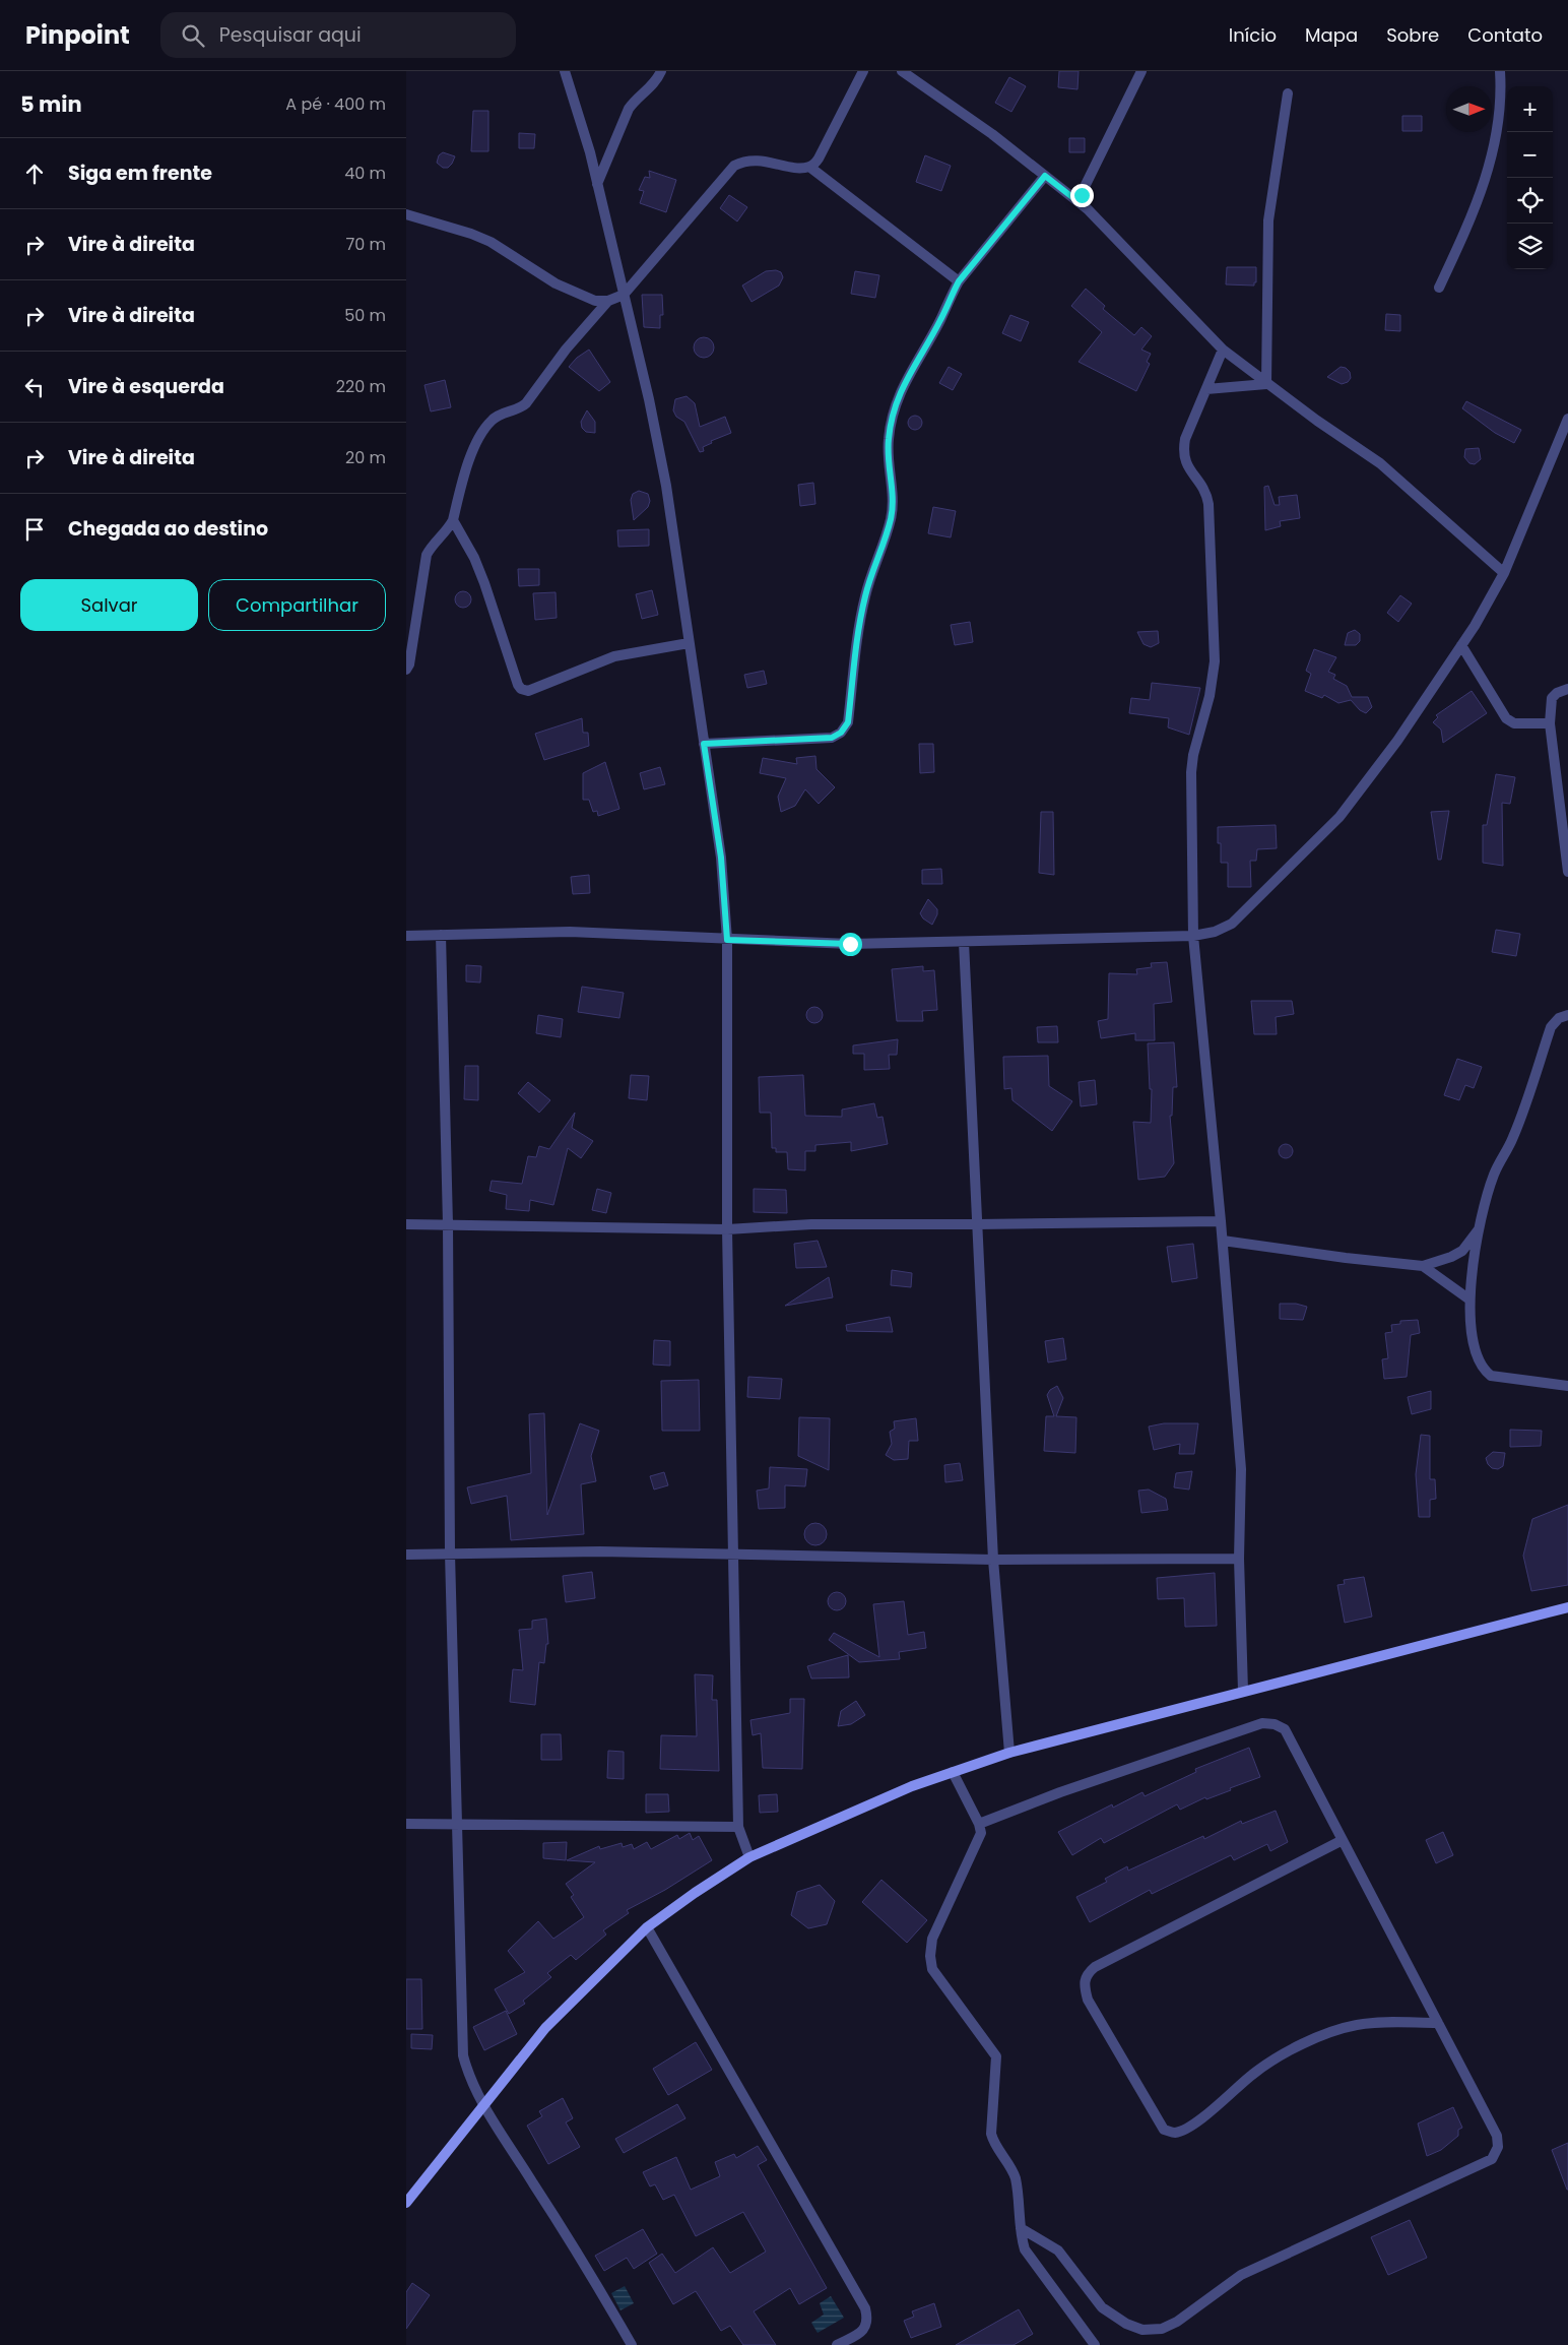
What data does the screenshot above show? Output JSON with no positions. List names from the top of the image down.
{
  "north": "right",
  "page": {
    "header": "Pinpoint",
    "search": "Pesquisar aqui",
    "nav": [
      "Início",
      "Mapa",
      "Sobre",
      "Contato"
    ],
    "heading": ["5 min", "A pé · 400 m"],
    "map_buttons": ["+", "−"],
    "list": [
      ["Siga em frente", "40 m"],
      ["Vire à direita", "70 m"],
      ["Vire à direita", "50 m"],
      ["Vire à esquerda", "220 m"],
      ["Vire à direita", "20 m"],
      "Chegada ao destino"
    ],
    "buttons": ["Salvar", "Compartilhar"]
  }
}
